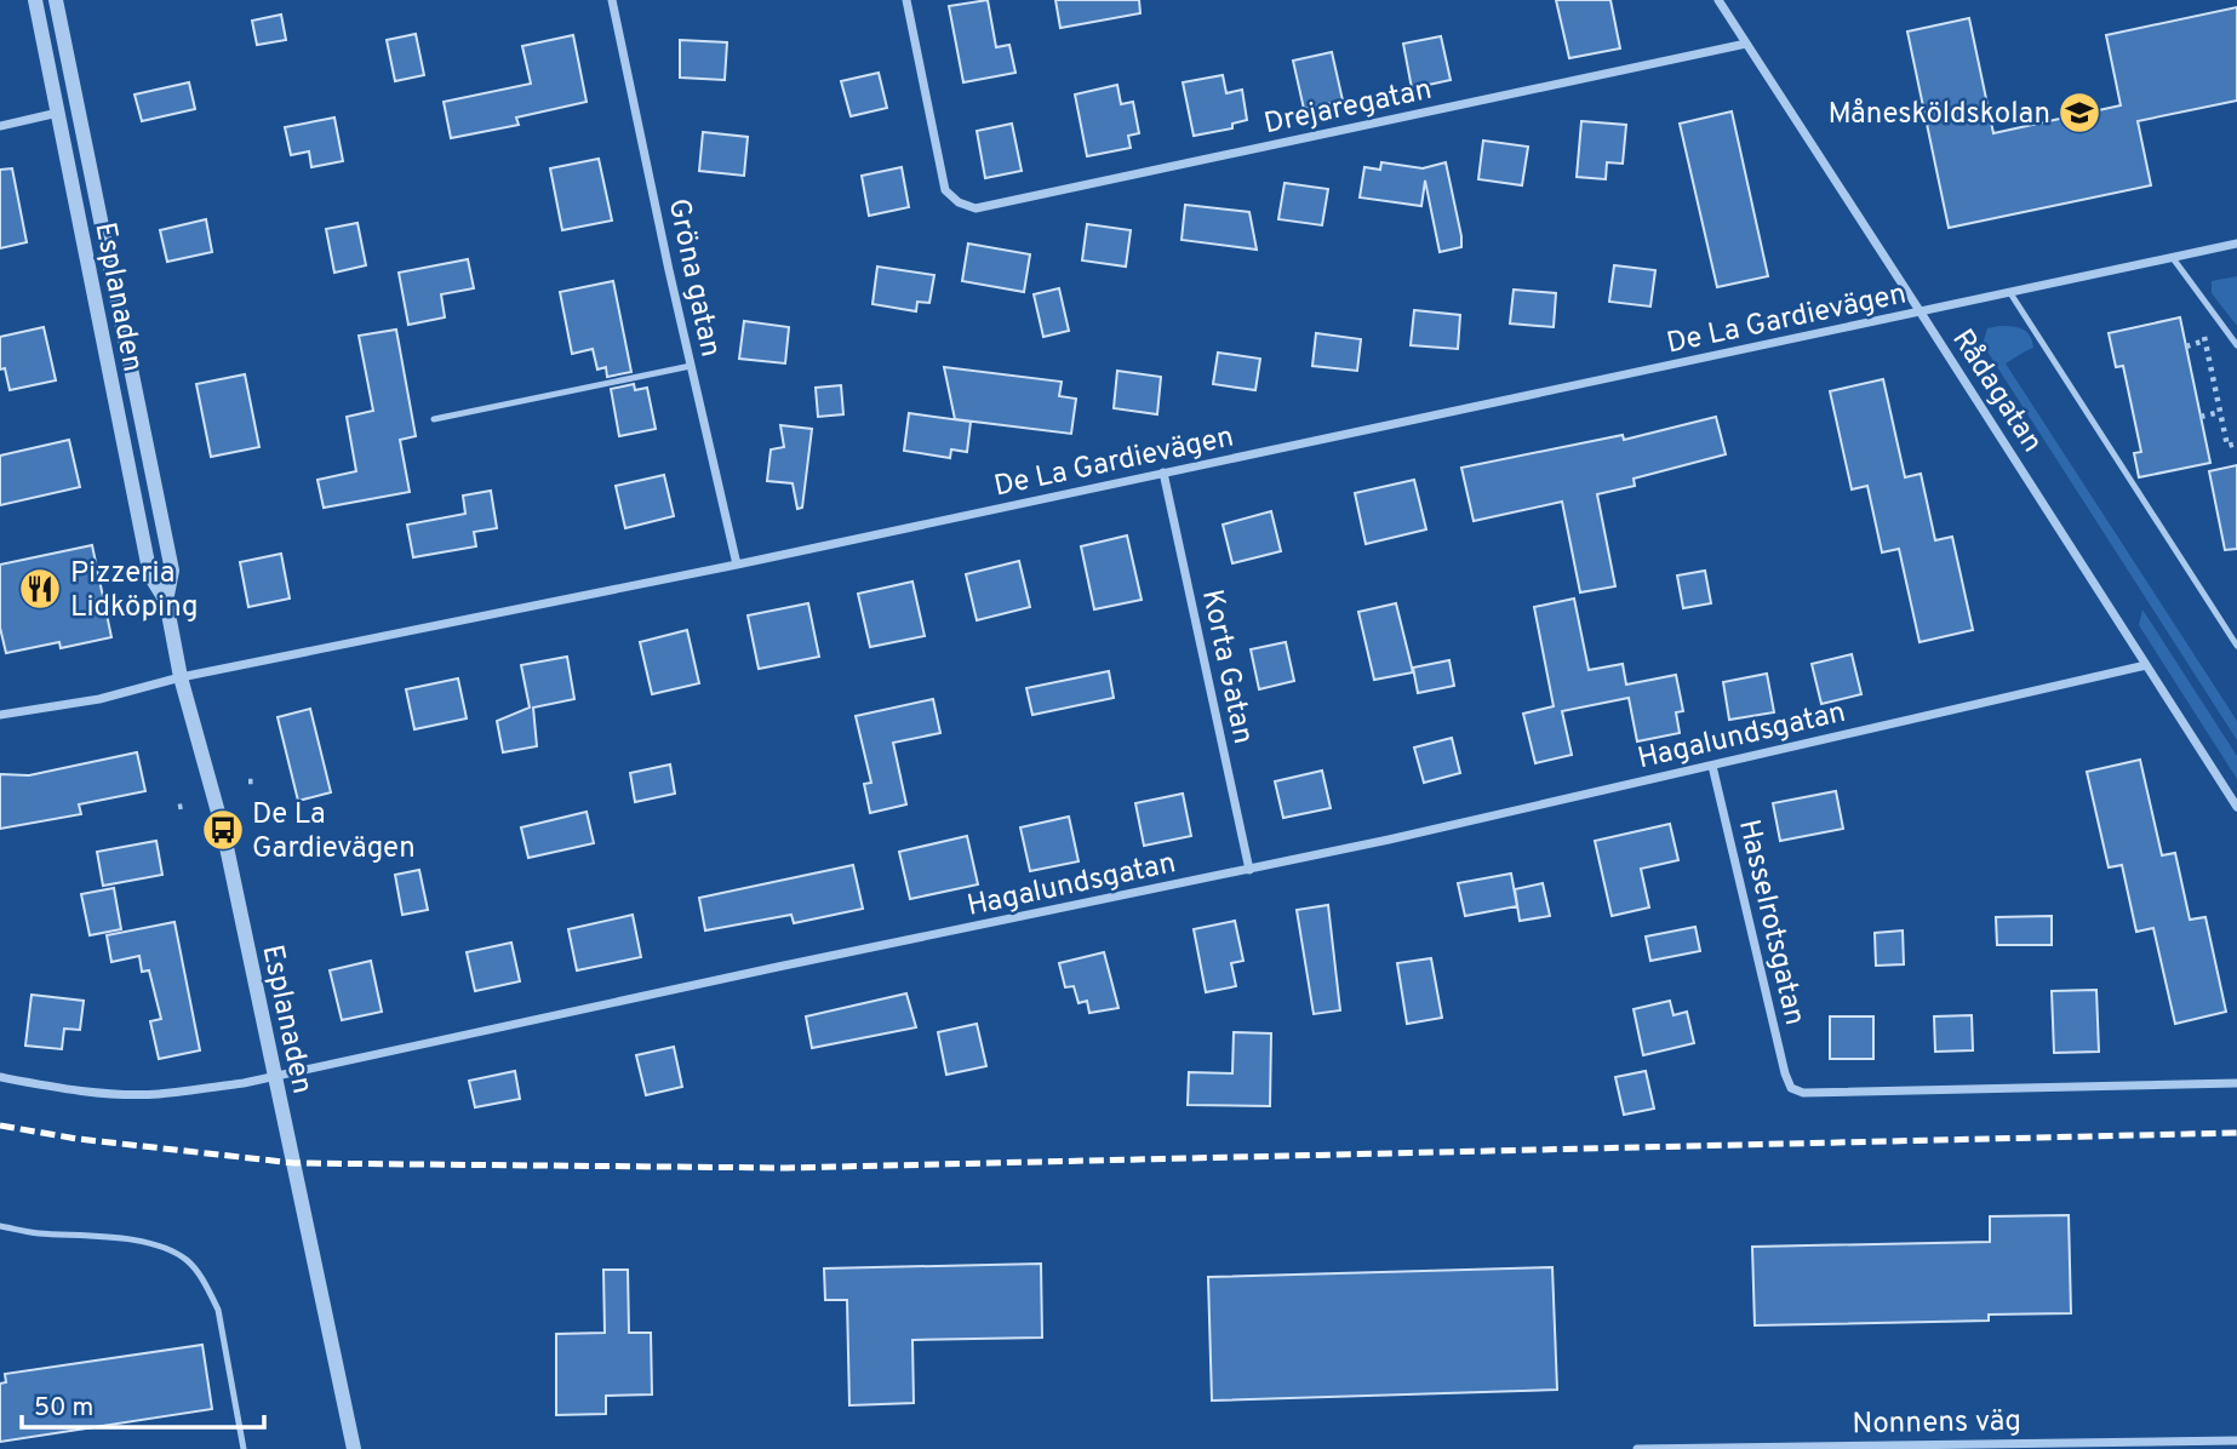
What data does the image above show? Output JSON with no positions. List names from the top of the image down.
{
  "streets": {
    "street": [
      "Drejaregatan",
      "Gröna gatan",
      "Esplanaden",
      "De La Gardievägen",
      "Rådagatan",
      "Korta Gatan",
      "Hagalundsgatan",
      "Hasselrotsgatan",
      "Nonnens väg"
    ]
  },
  "crossings": [
    ["Drejaregatan", "Rådagatan"],
    ["Gröna gatan", "De La Gardievägen"],
    ["Esplanaden", "De La Gardievägen"],
    ["Esplanaden", "Hagalundsgatan"],
    ["De La Gardievägen", "Rådagatan"],
    ["De La Gardievägen", "Korta Gatan"],
    ["Rådagatan", "Hagalundsgatan"],
    ["Korta Gatan", "Hagalundsgatan"],
    ["Hagalundsgatan", "Hasselrotsgatan"]
  ],
  "places": {
    "school or university": ["Månesköldskolan"],
    "restaurant": ["Pizzeria Lidköping"],
    "bus stop": ["De La Gardievägen"]
  },
  "scale_bar": "50 m"
}
